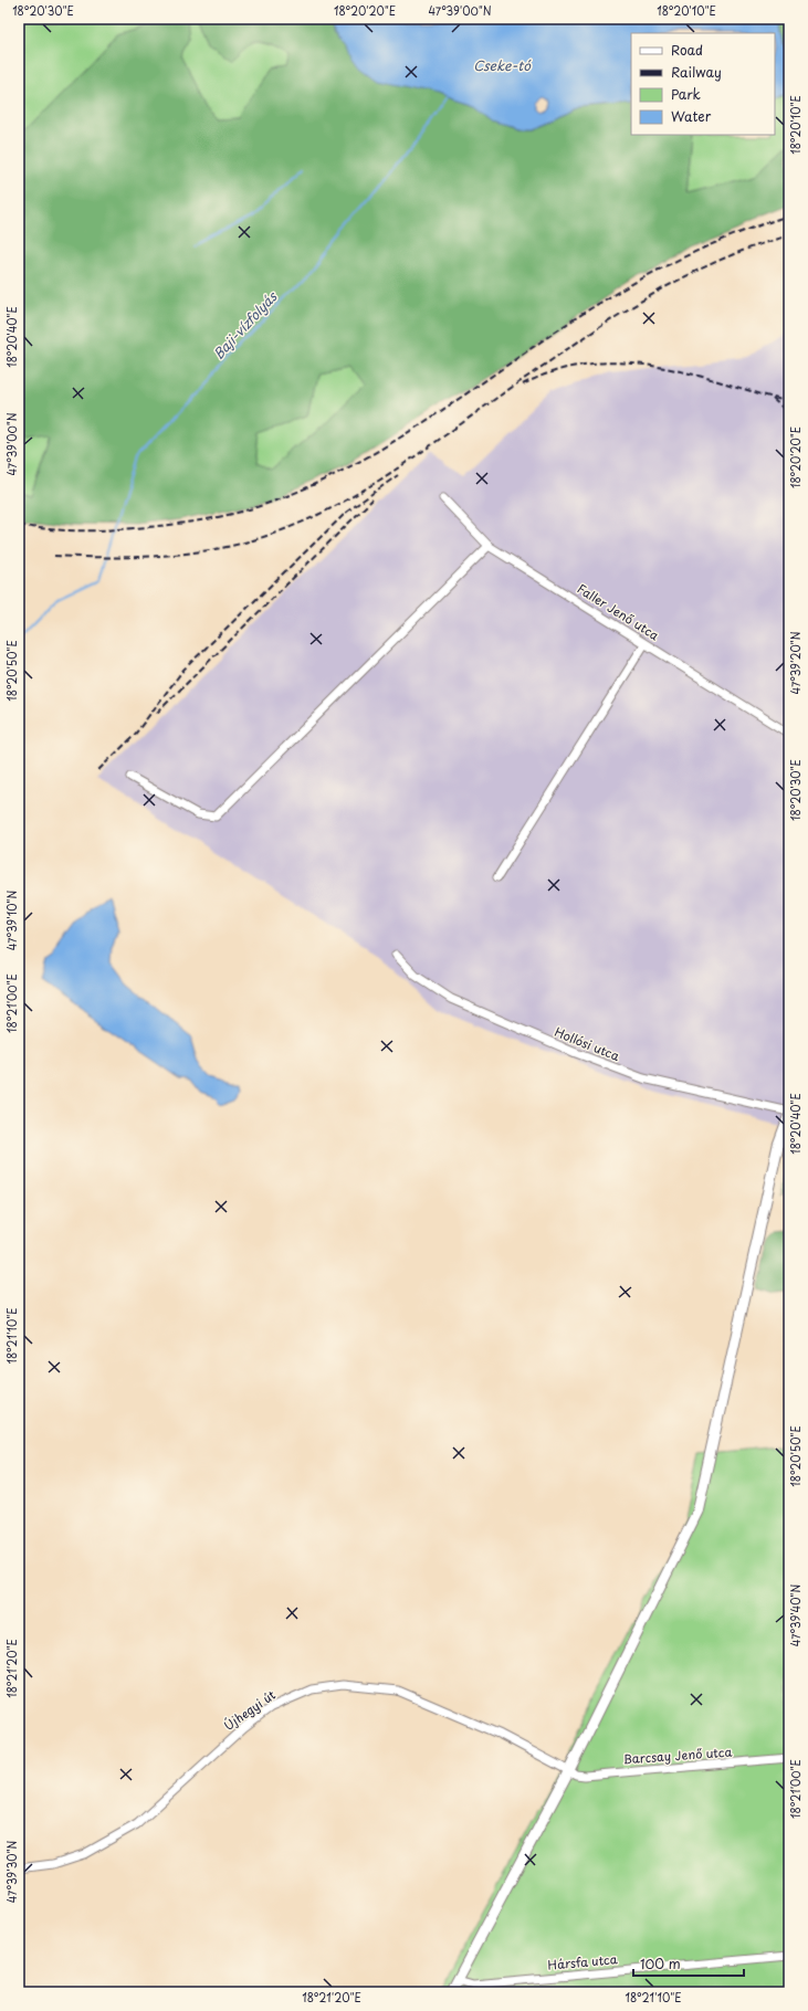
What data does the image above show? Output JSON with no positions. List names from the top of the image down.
{
  "streets": {
    "street": [
      "Faller Jenő utca",
      "Hollósi utca",
      "Újhegyi út",
      "Barcsay Jenő utca",
      "Hársfa utca"
    ]
  },
  "crossings": [
    ["Újhegyi út", "Barcsay Jenő utca"]
  ],
  "water": ["Cseke-tó", "Baji-vízfolyás"],
  "legend": [
    "Road",
    "Railway",
    "Park",
    "Water"
  ],
  "scale_bar": "100 m",
  "coordinates": [
    "18°20'30\"E",
    "18°20'20\"E",
    "47°39'00\"N",
    "18°20'10\"E",
    "18°20'40\"E",
    "47°39'20\"N",
    "18°20'50\"E",
    "47°39'10\"N",
    "18°21'00\"E",
    "18°21'10\"E",
    "47°39'40\"N",
    "18°21'20\"E",
    "47°39'30\"N"
  ]
}
